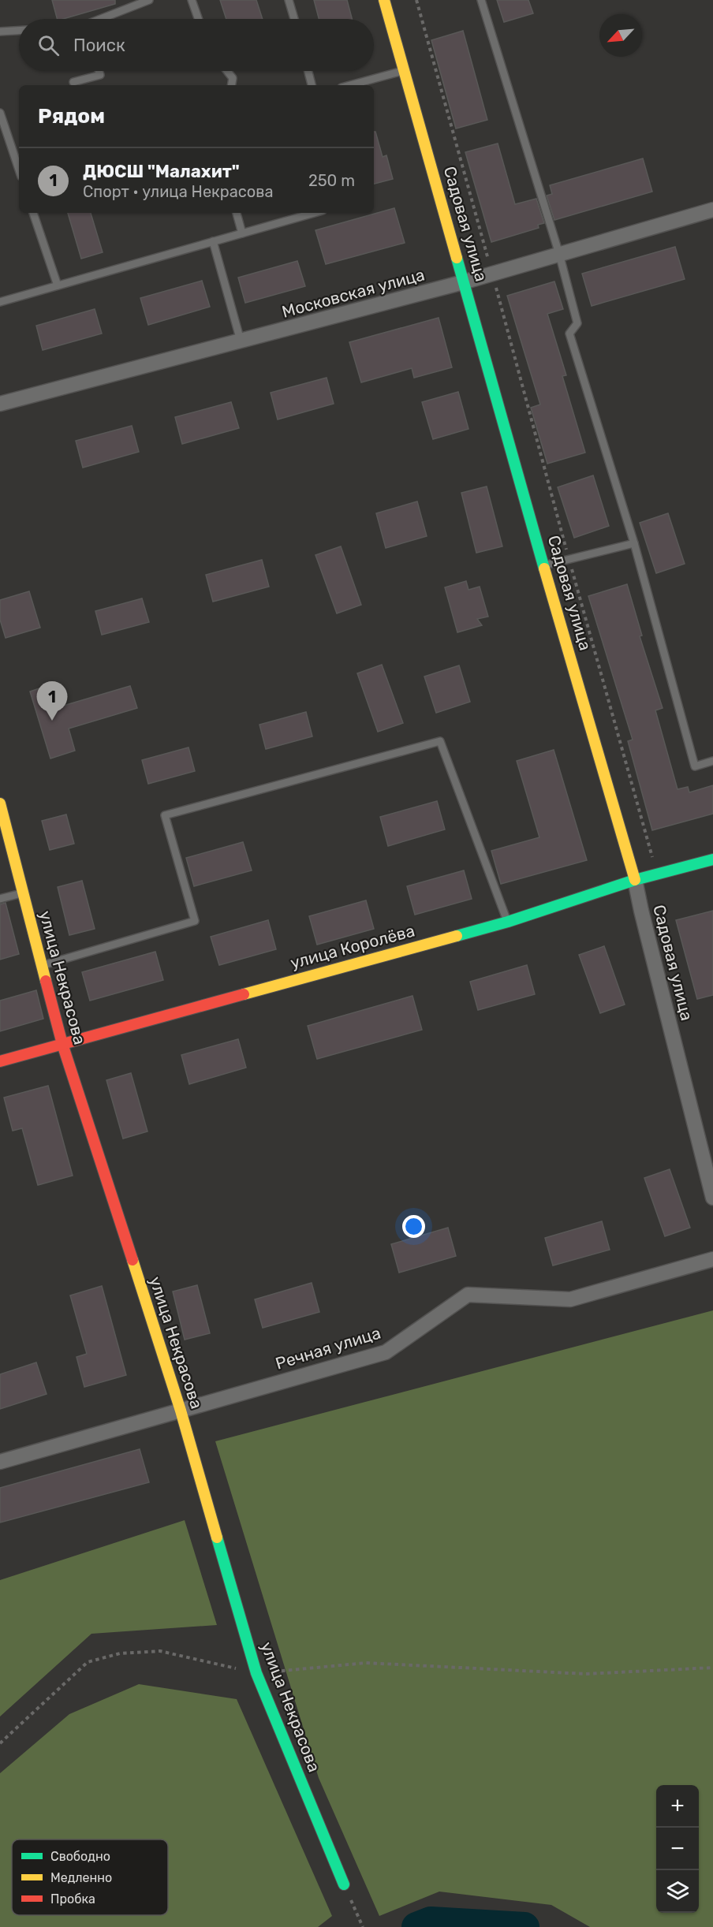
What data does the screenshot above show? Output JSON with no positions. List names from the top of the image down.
{
  "streets": {
    "street": [
      "Садовая улица",
      "Московская улица",
      "улица Королёва",
      "улица Некрасова",
      "Речная улица"
    ]
  },
  "crossings": [
    ["Садовая улица", "Московская улица"],
    ["Садовая улица", "улица Королёва"],
    ["улица Королёва", "улица Некрасова"],
    ["улица Некрасова", "Речная улица"]
  ],
  "legend": ["Свободно", "Медленно", "Пробка"],
  "north": "bottom left",
  "page": {
    "search": "Поиск",
    "heading": "Рядом",
    "list": [
      {
        "mark": "1",
        "name": "ДЮСШ \"Малахит\"",
        "note": "Спорт · улица Некрасова",
        "value": "250 m"
      }
    ],
    "pins": "1",
    "map_buttons": ["+", "−"]
  }
}
